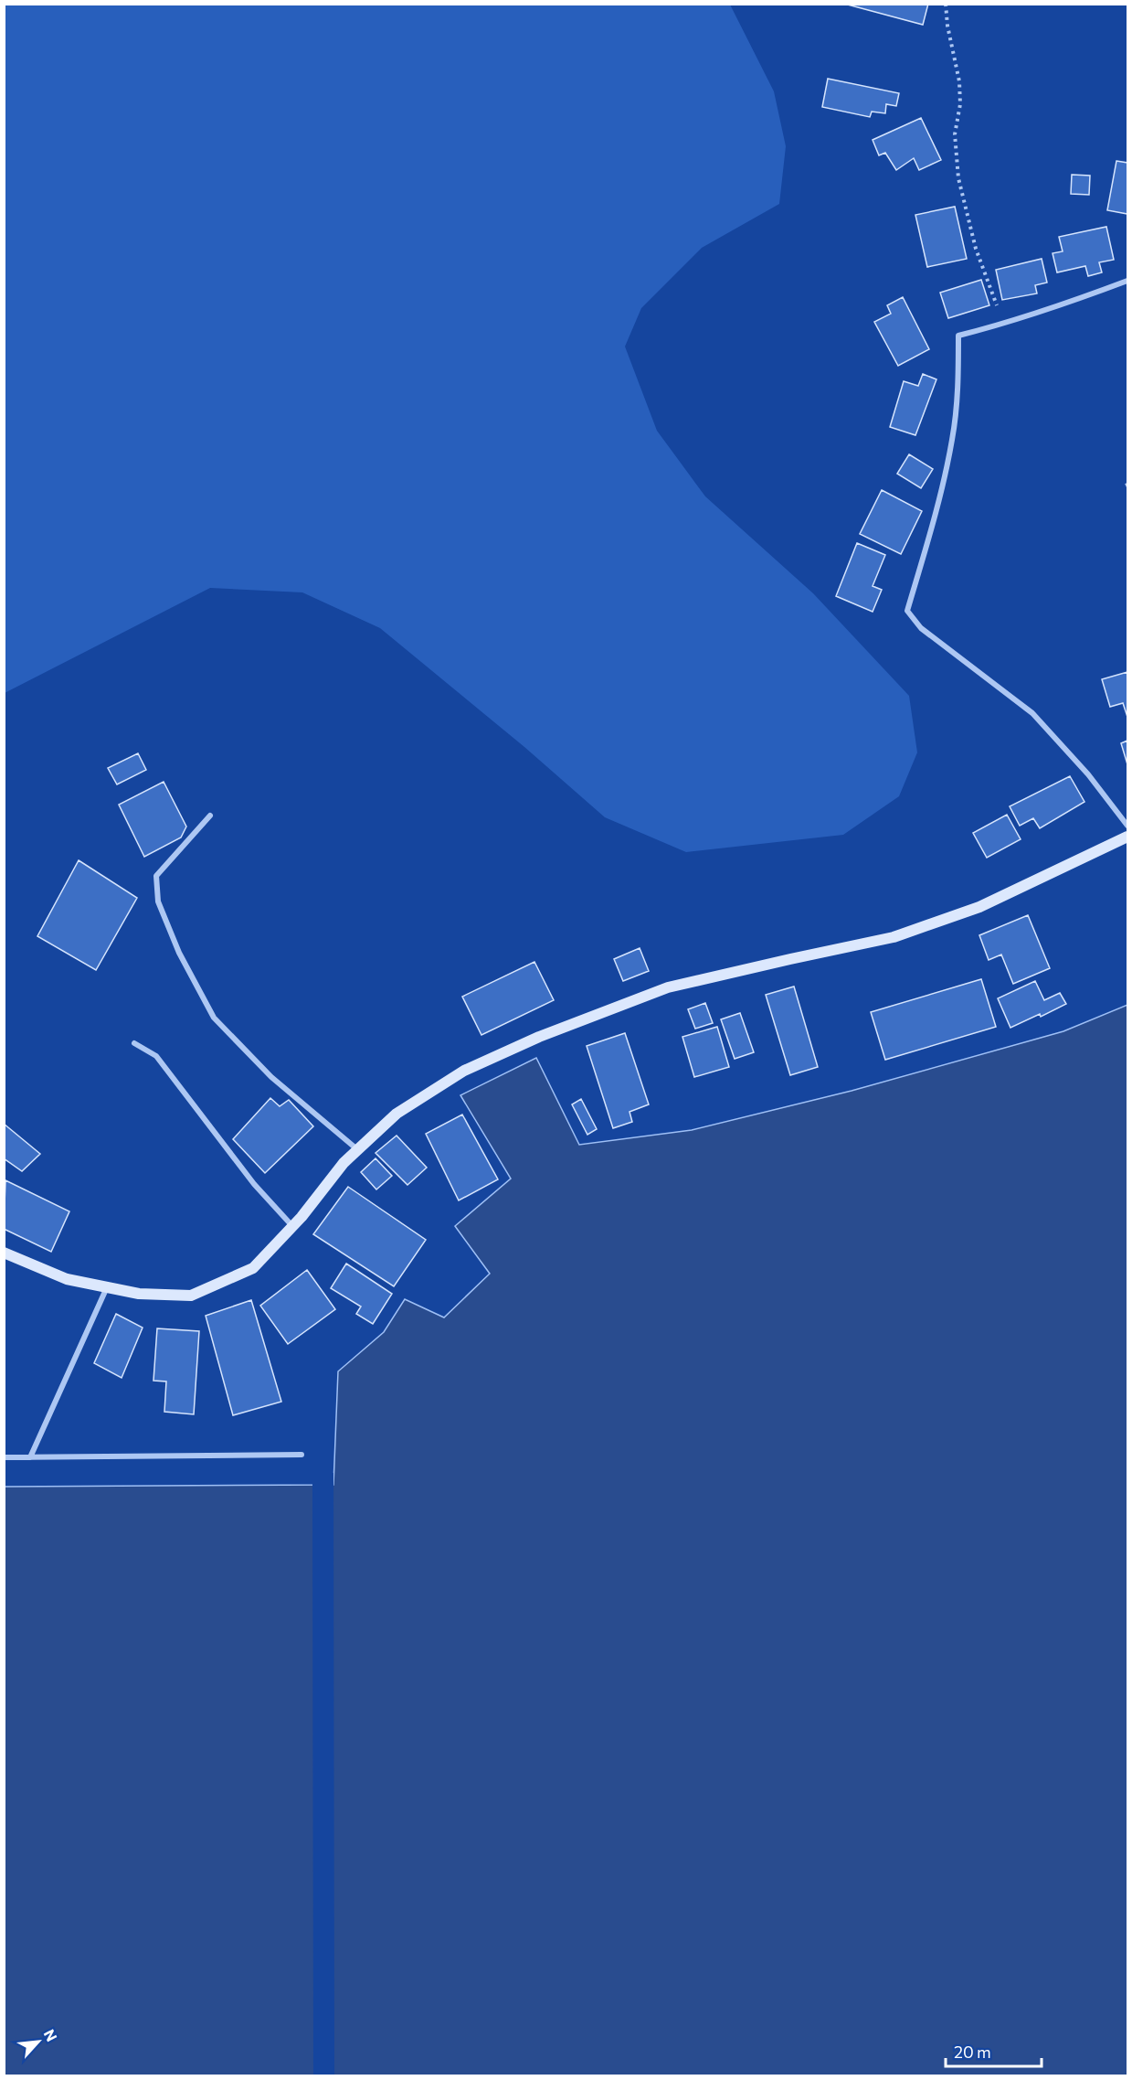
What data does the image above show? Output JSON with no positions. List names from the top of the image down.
{
  "scale_bar": "20 m",
  "north": "top right"
}
